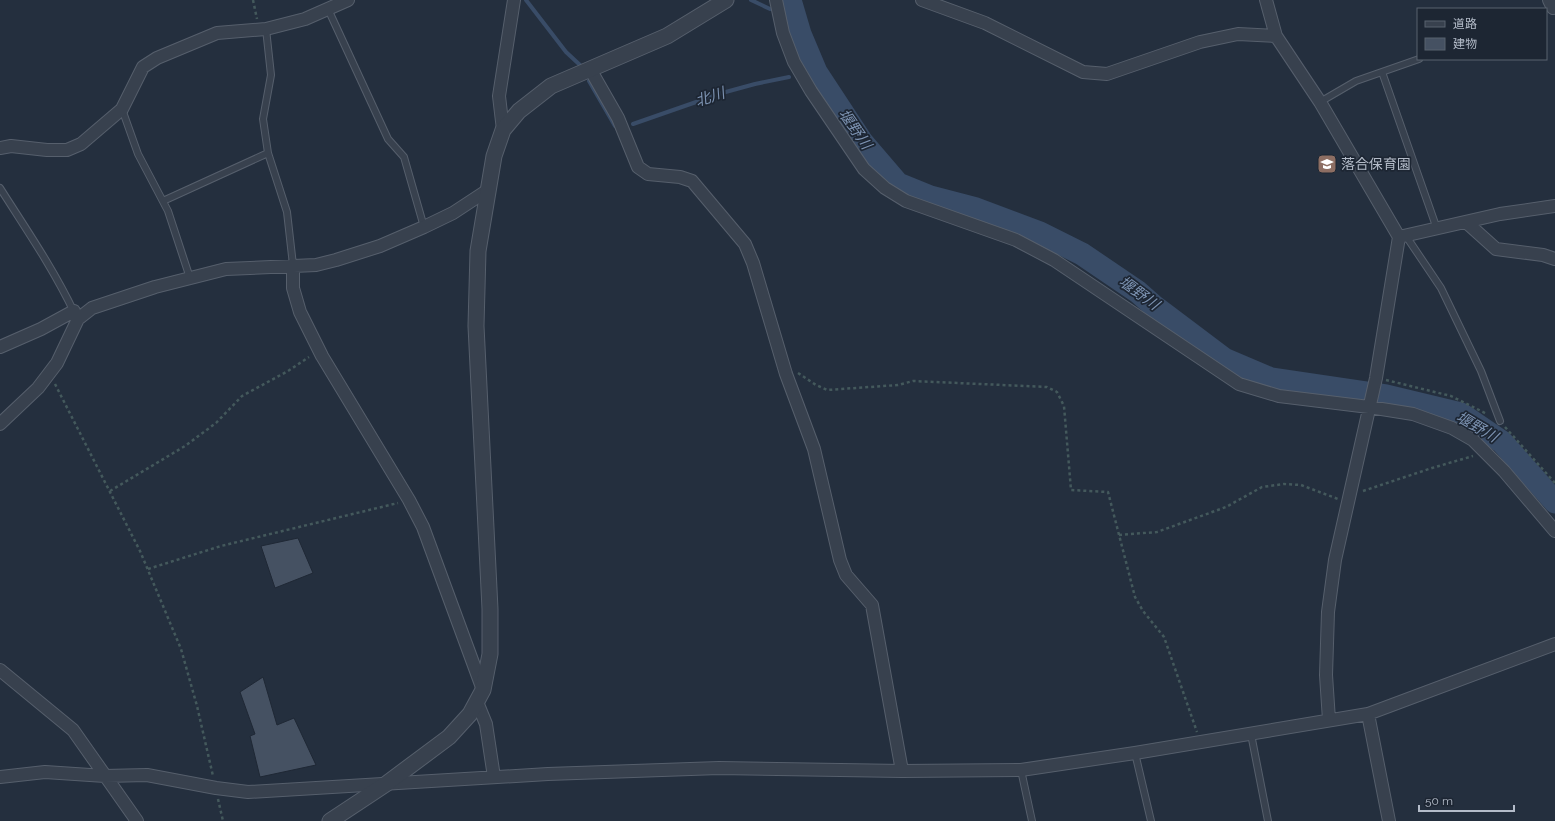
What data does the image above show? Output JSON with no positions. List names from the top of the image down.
{
  "water": ["北川", "堰野川"],
  "places": {
    "school or university": ["落合保育園"]
  },
  "legend": ["道路", "建物"],
  "scale_bar": "50 m"
}
